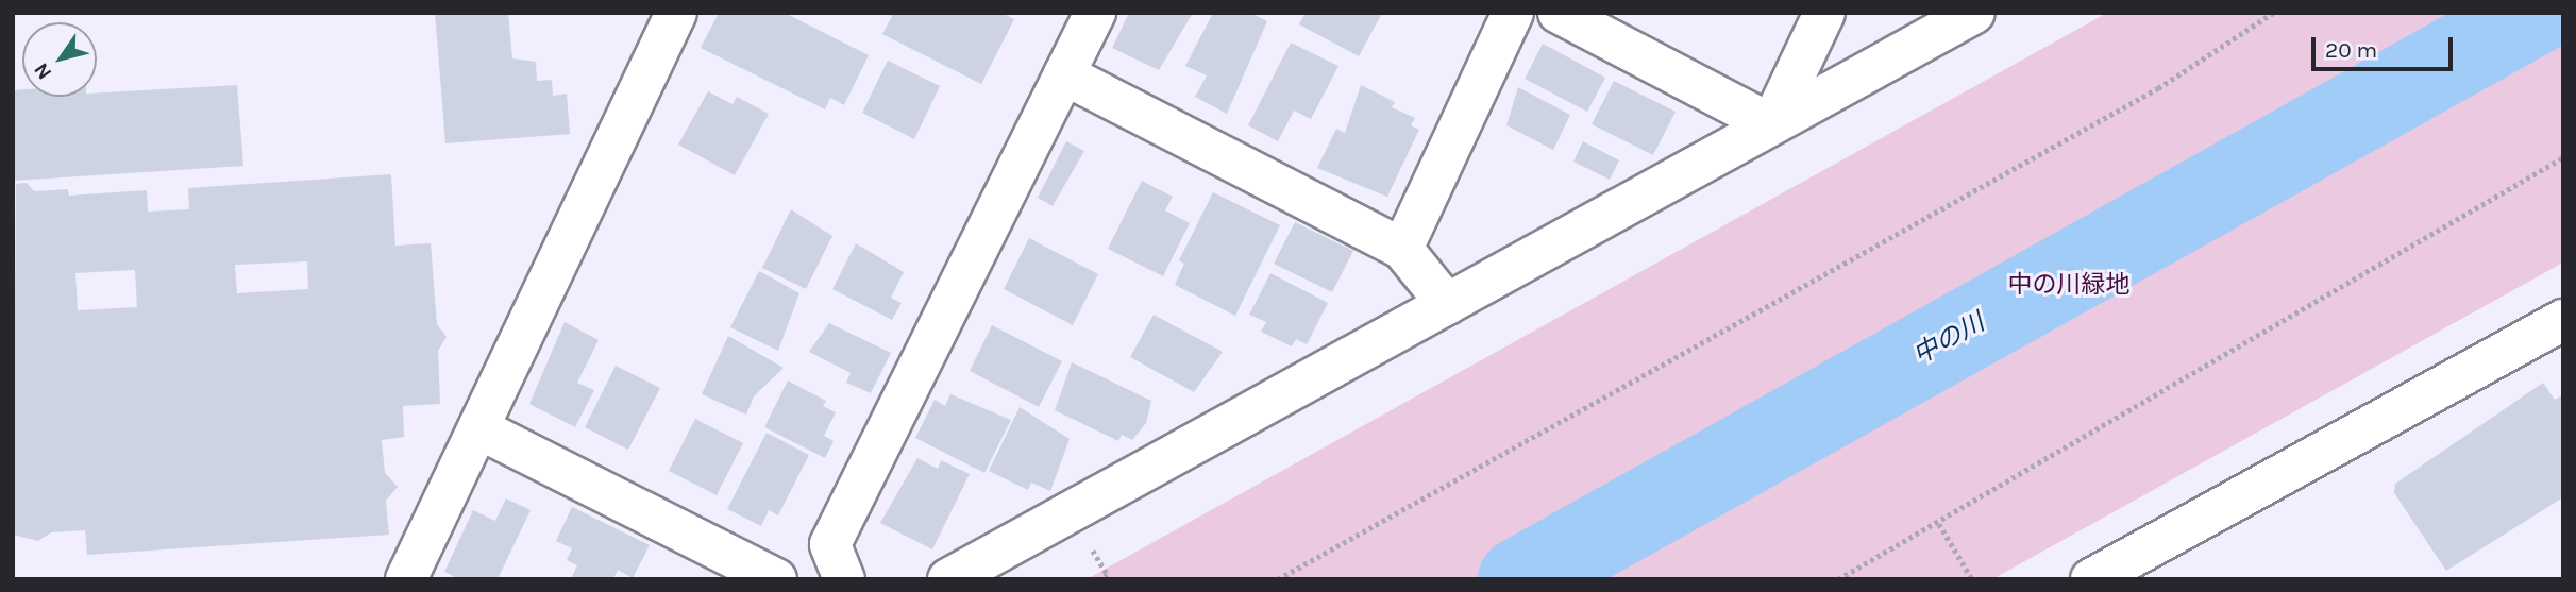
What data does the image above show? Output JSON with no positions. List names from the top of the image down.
{
  "water": ["中の川"],
  "parks": ["中の川緑地"],
  "scale_bar": "20 m",
  "north": "bottom left"
}
